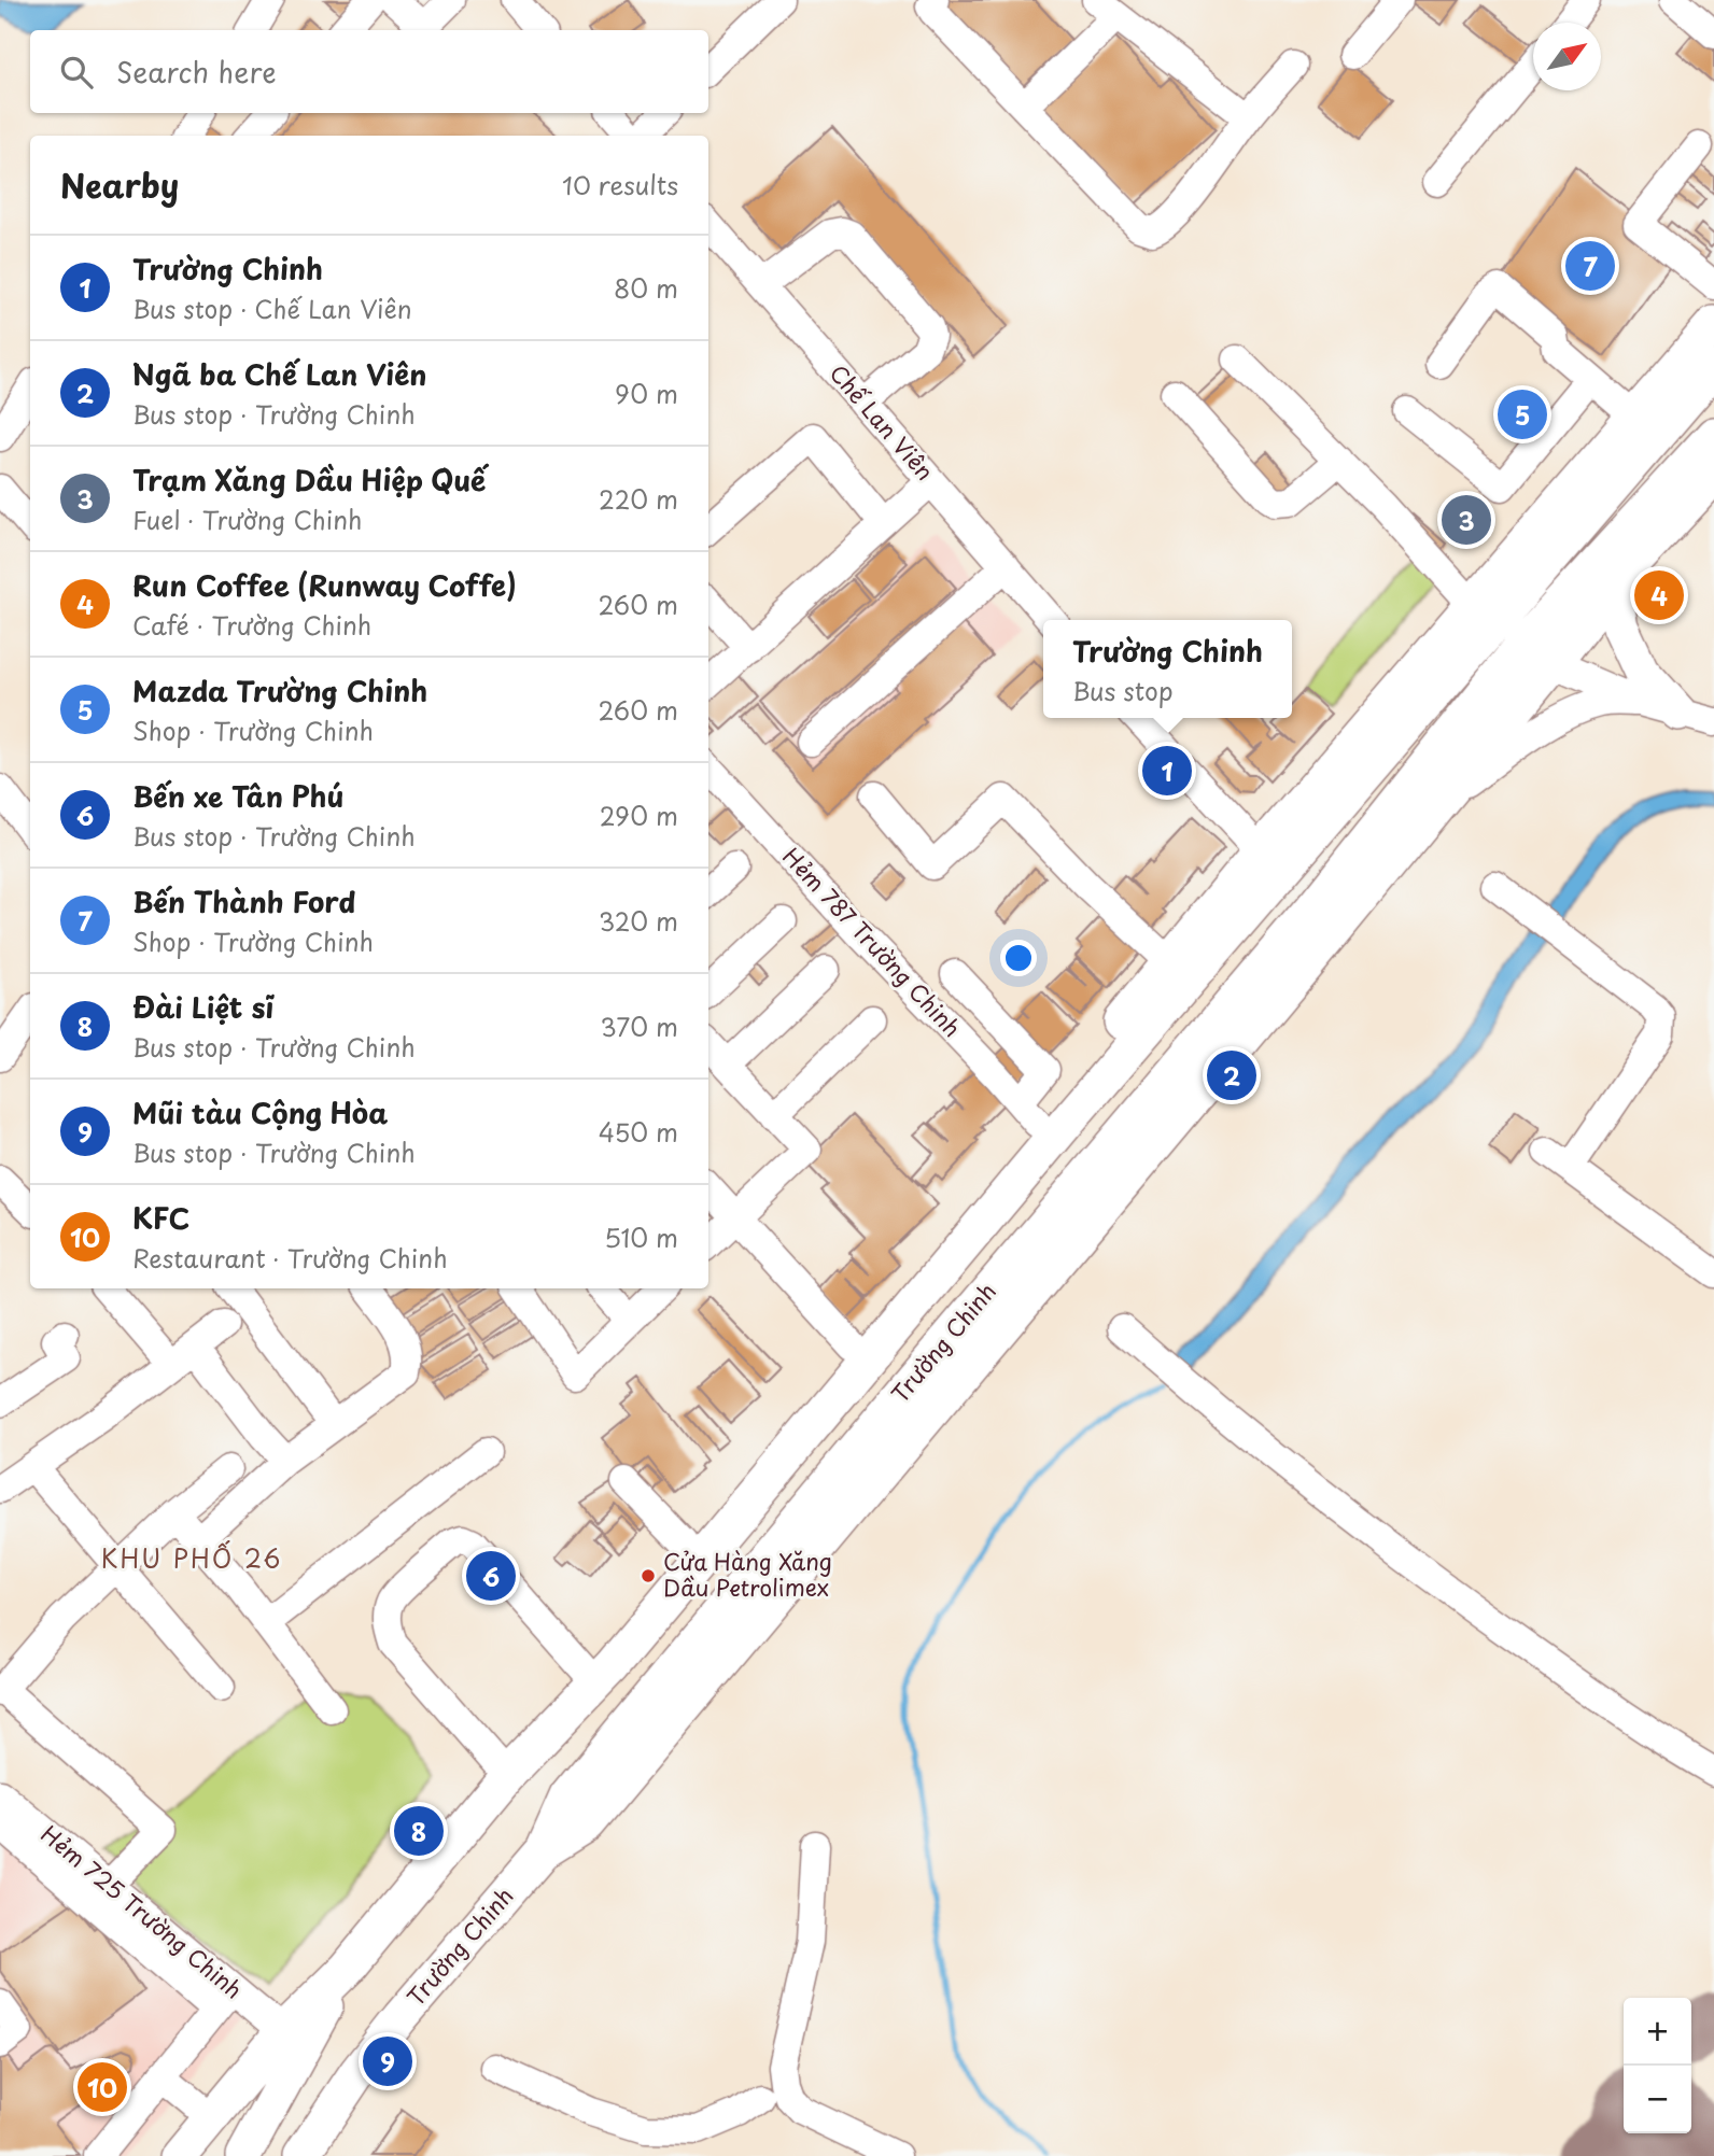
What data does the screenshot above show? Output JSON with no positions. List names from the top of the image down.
{
  "streets": {
    "main road": ["Trường Chinh"],
    "street": ["Chế Lan Viên", "Hẻm 787 Trường Chinh", "Hẻm 725 Trường Chinh"]
  },
  "districts": ["KHU PHỐ 26"],
  "places": ["Cửa Hàng Xăng Dầu Petrolimex"],
  "north": "top right",
  "page": {
    "search": "Search here",
    "heading": ["Nearby", "10 results"],
    "list": [
      {
        "mark": "1",
        "name": "Trường Chinh",
        "note": "Bus stop · Chế Lan Viên",
        "value": "80 m"
      },
      {
        "mark": "2",
        "name": "Ngã ba Chế Lan Viên",
        "note": "Bus stop · Trường Chinh",
        "value": "90 m"
      },
      {
        "mark": "3",
        "name": "Trạm Xăng Dầu Hiệp Quế",
        "note": "Fuel · Trường Chinh",
        "value": "220 m"
      },
      {
        "mark": "4",
        "name": "Run Coffee (Runway Coffe)",
        "note": "Café · Trường Chinh",
        "value": "260 m"
      },
      {
        "mark": "5",
        "name": "Mazda Trường Chinh",
        "note": "Shop · Trường Chinh",
        "value": "260 m"
      },
      {
        "mark": "6",
        "name": "Bến xe Tân Phú",
        "note": "Bus stop · Trường Chinh",
        "value": "290 m"
      },
      {
        "mark": "7",
        "name": "Bến Thành Ford",
        "note": "Shop · Trường Chinh",
        "value": "320 m"
      },
      {
        "mark": "8",
        "name": "Đài Liệt sĩ",
        "note": "Bus stop · Trường Chinh",
        "value": "370 m"
      },
      {
        "mark": "9",
        "name": "Mũi tàu Cộng Hòa",
        "note": "Bus stop · Trường Chinh",
        "value": "450 m"
      },
      {
        "mark": "10",
        "name": "KFC",
        "note": "Restaurant · Trường Chinh",
        "value": "510 m"
      }
    ],
    "pins": [
      "7",
      "5",
      "3",
      "4",
      "1",
      "2",
      "6",
      "8",
      "9",
      "10"
    ],
    "popup": ["Trường Chinh", "Bus stop"],
    "map_buttons": ["+", "−"]
  }
}
